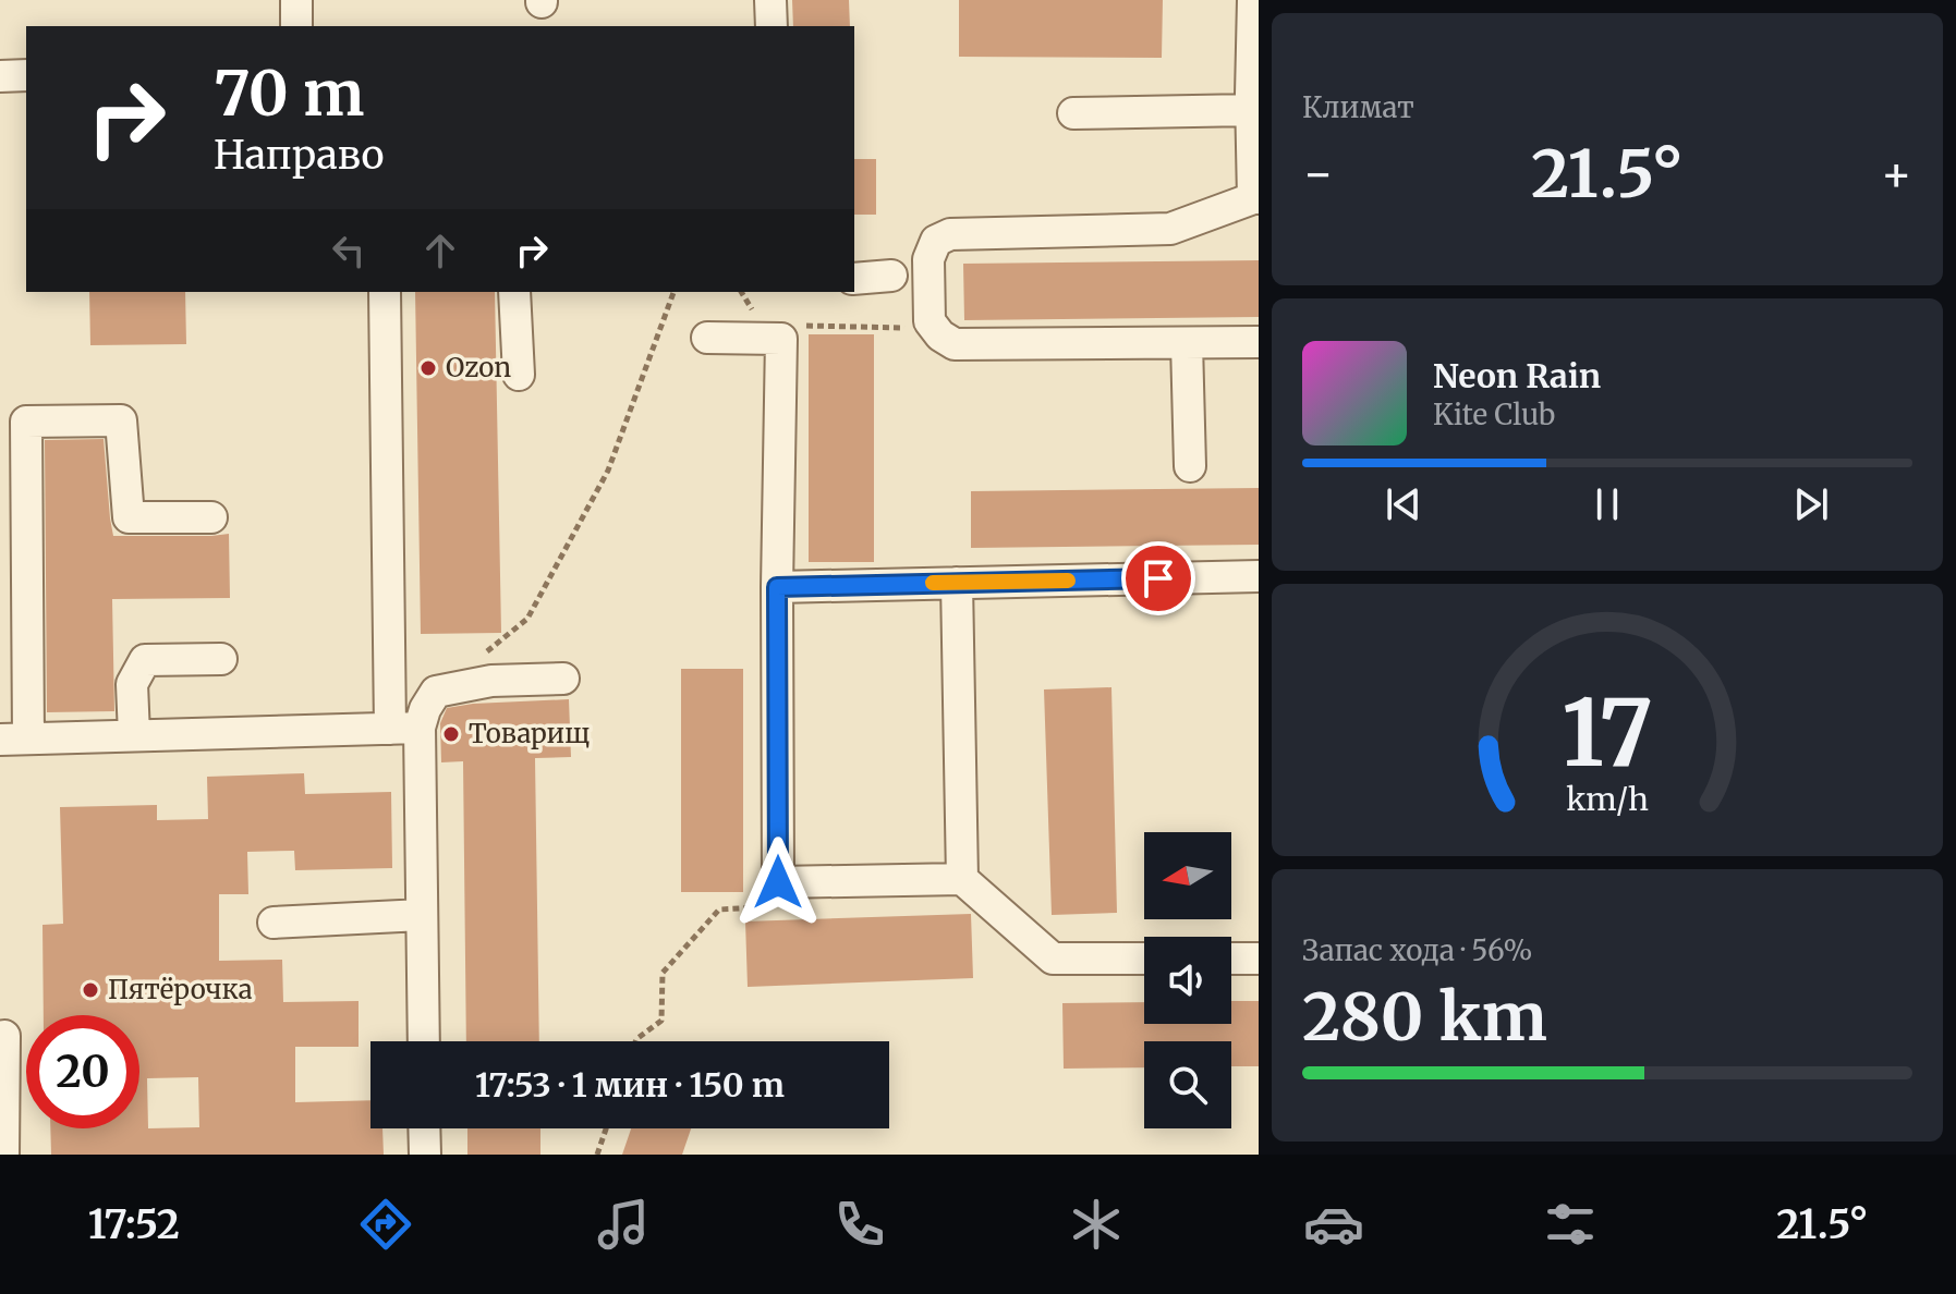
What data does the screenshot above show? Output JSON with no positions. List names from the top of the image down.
{
  "places": ["Ozon", "Товарищ", "Пятёрочка"],
  "north": "left",
  "page": {
    "tile": [
      "Климат",
      ["Запас хода · 56%", "280 km"]
    ],
    "turn": ["70 m", "Направо"],
    "heat": ["−", "21.5°", "+"],
    "song": ["Neon Rain", "Kite Club"],
    "limit": "20",
    "trip": "17:53 · 1 мин · 150 m",
    "tabs": ["17:52", "21.5°"],
    "gauge": ["17", "km/h"]
  }
}
